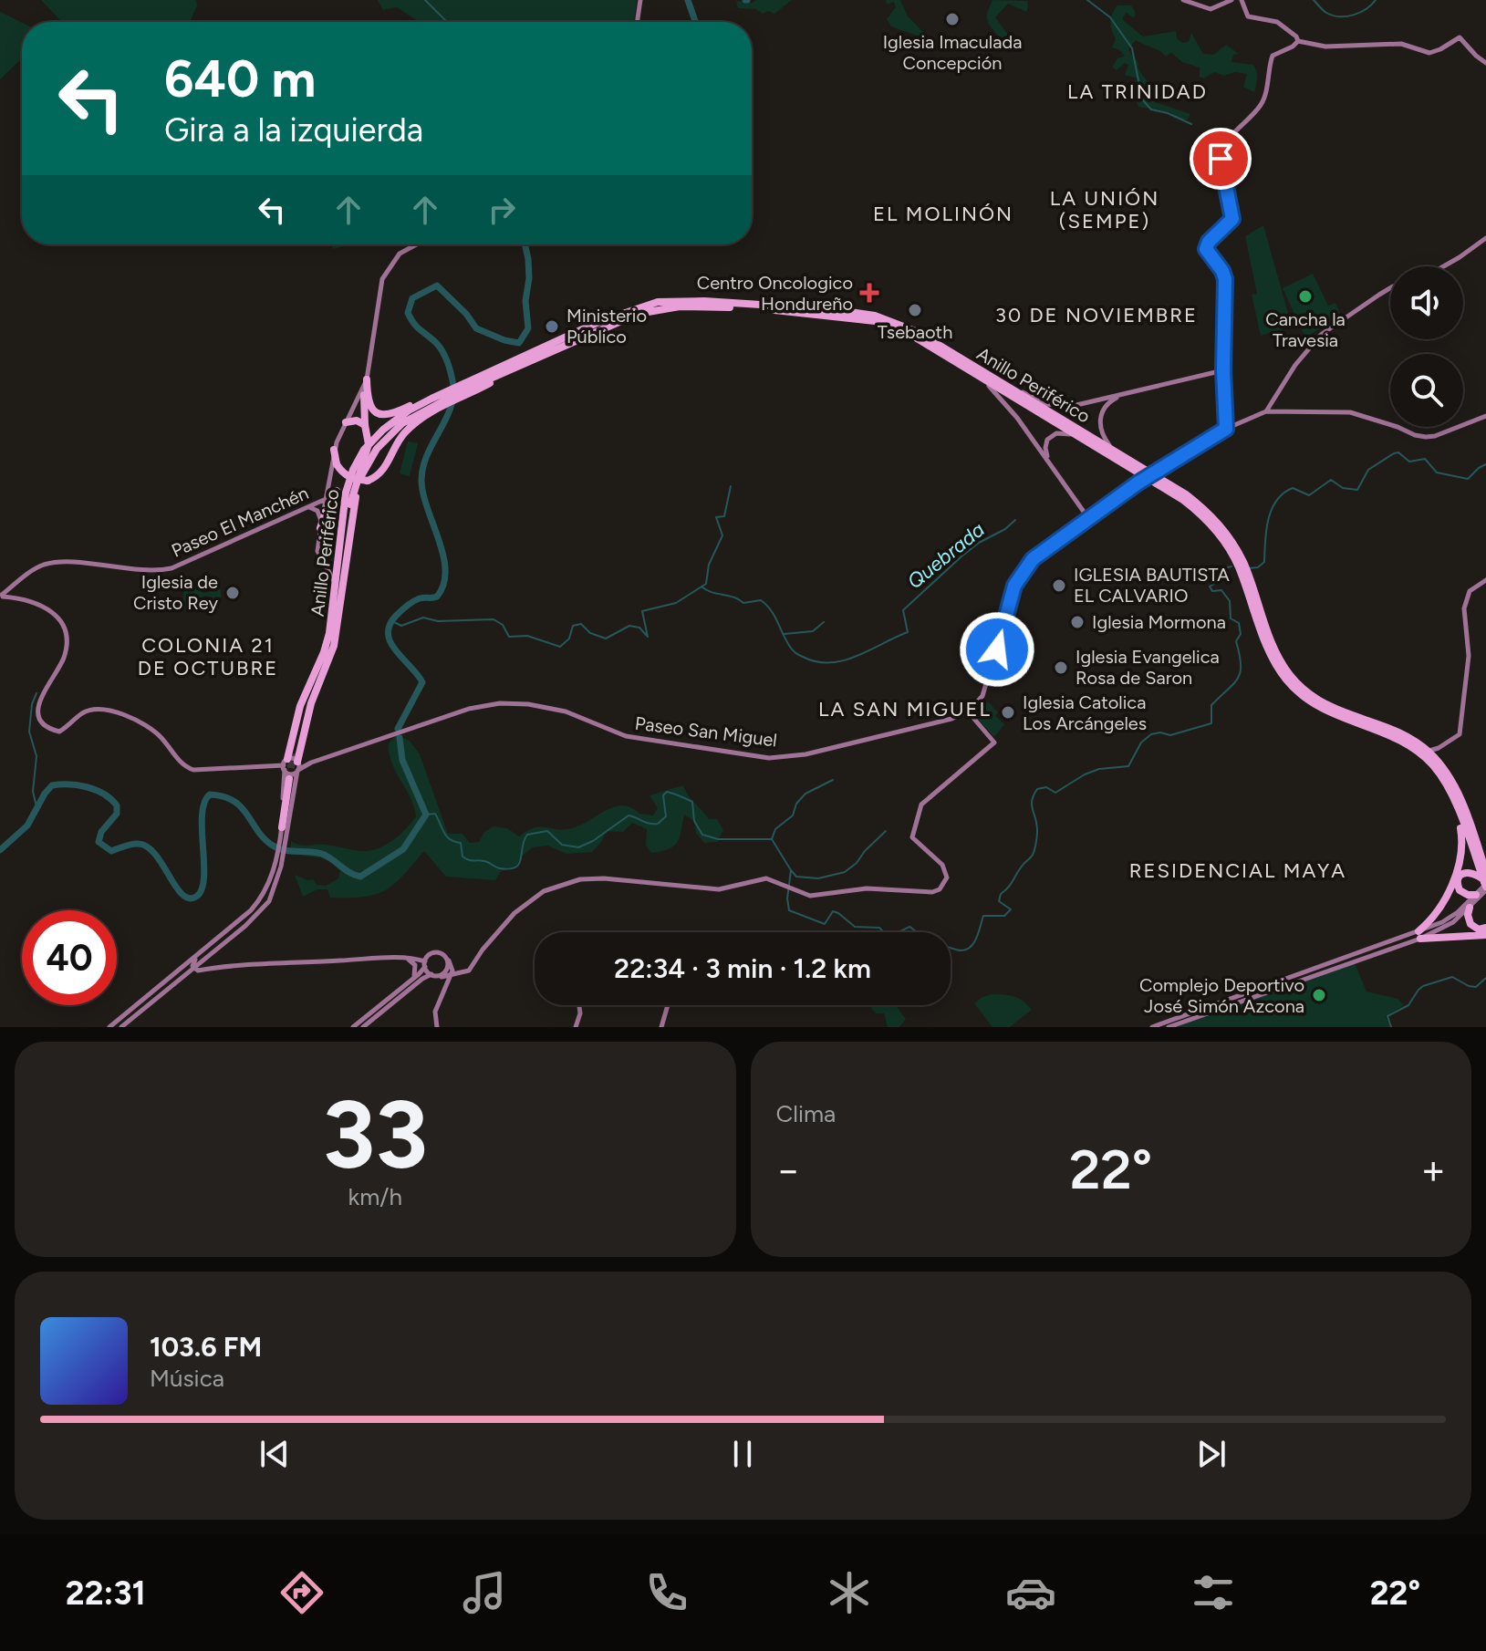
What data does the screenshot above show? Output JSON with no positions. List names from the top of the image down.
{
  "streets": {
    "highway": ["Anillo Periférico"],
    "street": ["Paseo El Manchén", "Paseo San Miguel"]
  },
  "crossings": [
    ["Anillo Periférico", "Paseo San Miguel"]
  ],
  "districts": [
    "LA TRINIDAD",
    "LA UNIÓN (SEMPE)",
    "EL MOLINÓN",
    "30 DE NOVIEMBRE",
    "COLONIA 21 DE OCTUBRE",
    "LA SAN MIGUEL",
    "RESIDENCIAL MAYA"
  ],
  "water": ["Quebrada"],
  "places": {
    "other": [
      "Iglesia Imaculada Concepción",
      "Cancha la Travesia",
      "Tsebaoth",
      "Ministerio Público",
      "IGLESIA BAUTISTA EL CALVARIO",
      "Iglesia de Cristo Rey",
      "Iglesia Mormona",
      "Iglesia Evangelica Rosa de Saron",
      "Iglesia Catolica Los Arcángeles",
      "Complejo Deportivo José Simón Azcona"
    ],
    "health": ["Centro Oncologico Hondureño"]
  },
  "page": {
    "turn": ["640 m", "Gira a la izquierda"],
    "limit": "40",
    "trip": "22:34 · 3 min · 1.2 km",
    "tile": [
      ["33", "km/h"],
      "Clima"
    ],
    "heat": ["−", "22°", "+"],
    "song": ["103.6 FM", "Música"],
    "tabs": ["22:31", "22°"]
  }
}
